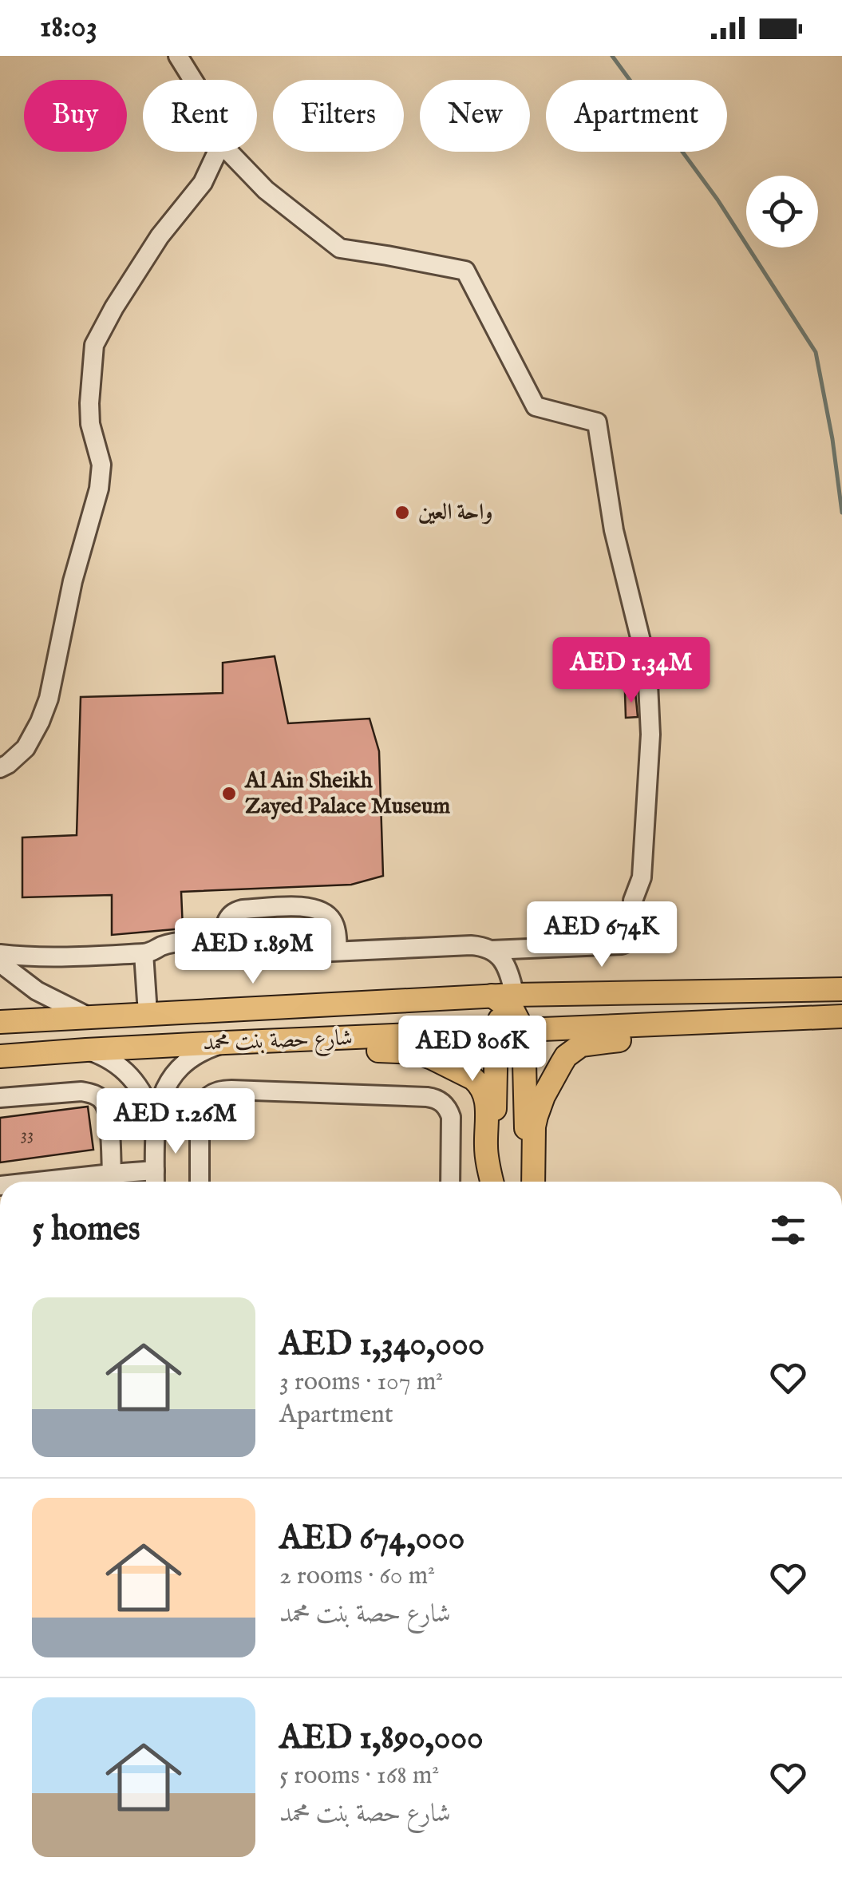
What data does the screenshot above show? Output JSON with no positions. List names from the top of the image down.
{
  "streets": {
    "main road": ["شارع حصة بنت محمد"]
  },
  "places": ["واحة العين", "Al Ain Sheikh Zayed Palace Museum"],
  "house_numbers": ["33"],
  "page": {
    "status": "18:03",
    "chip": [
      "Buy",
      "Rent",
      "Filters",
      "New",
      "Apartment"
    ],
    "price": [
      "AED 1.34M",
      "AED 674K",
      "AED 1.89M",
      "AED 806K",
      "AED 1.26M"
    ],
    "heading": "5 homes",
    "list": [
      {
        "name": "AED 1,340,000",
        "note": "3 rooms · 107 m² · Apartment"
      },
      {
        "name": "AED 674,000",
        "note": "2 rooms · 60 m² · شارع حصة بنت محمد"
      },
      {
        "name": "AED 1,890,000",
        "note": "5 rooms · 168 m² · شارع حصة بنت محمد"
      }
    ]
  }
}
